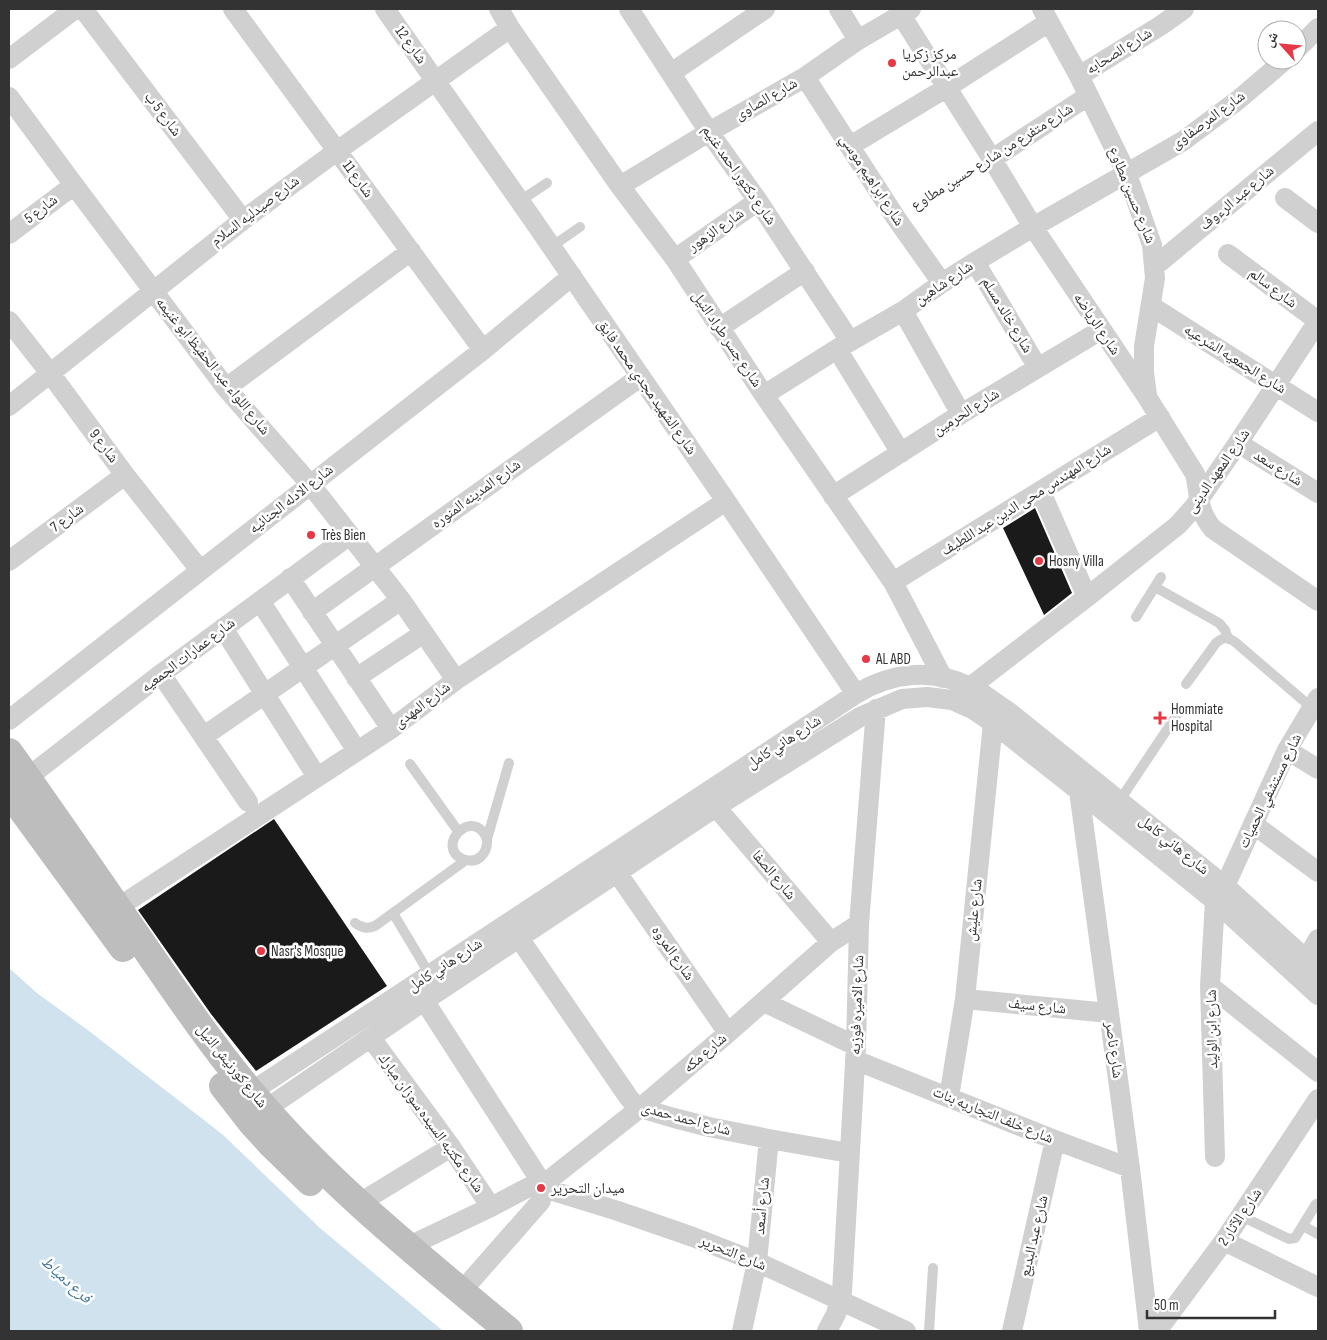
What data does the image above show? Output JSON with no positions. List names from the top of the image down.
{
  "streets": {
    "main road": ["شارع كورنيش النيل"],
    "street": [
      "شارع 12",
      "شارع الصحابه",
      "شارع الصاوى",
      "شارع 5 ب",
      "شارع المرصفاوى",
      "شارع متفرع من شارع حسين مطاوع",
      "شارع دكتور احمد غنيم",
      "شارع 11",
      "شارع ابراهيم موسي",
      "شارع حسين مطاوع",
      "شارع عبد الرءوف",
      "شارع 5",
      "شارع صيدليه السلام",
      "شارع الزهور",
      "شارع شاهين",
      "شارع سالم",
      "شارع خالد مسلم",
      "شارع الرياضه",
      "شارع جسر طراد النيل",
      "شارع الجمعيه الشرعيه",
      "شارع اللواء عبد الحفيظ ابو غنيمه",
      "شارع الشهيد مجدي محمد فايق",
      "شارع الحرمين",
      "شارع 9",
      "شارع سعد",
      "شارع المعهد الدينى",
      "شارع المدينه المنوره",
      "شارع الادله الجنائيه",
      "شارع المهندس محى الدين عبد اللطيف",
      "شارع 7",
      "شارع عمارات الجمعيه",
      "شارع المهدى",
      "شارع هاني كامل",
      "شارع مستشفي الحميات",
      "شارع الصفا",
      "شارع عليش",
      "شارع المروه",
      "شارع الاميره فوزيه",
      "شارع سيف",
      "شارع ابن الوليد",
      "شارع ناصر",
      "شارع مكه",
      "شارع خلف التجاريه بنات",
      "شارع احمد حمدى",
      "شارع مكتبه السيده سوزان مبارك",
      "شارع أسعد",
      "شارع الآثار 2",
      "شارع عبد البديع",
      "شارع التحرير"
    ]
  },
  "crossings": [
    ["شارع 12", "شارع صيدليه السلام"],
    ["شارع 12", "شارع الشهيد مجدي محمد فايق"],
    ["شارع الصحابه", "شارع حسين مطاوع"],
    ["شارع الصاوى", "شارع دكتور احمد غنيم"],
    ["شارع الصاوى", "شارع ابراهيم موسي"],
    ["شارع الصاوى", "شارع الرياضه"],
    ["شارع الصاوى", "شارع جسر طراد النيل"],
    ["شارع 5 ب", "شارع صيدليه السلام"],
    ["شارع المرصفاوى", "شارع حسين مطاوع"],
    ["شارع المرصفاوى", "شارع شاهين"],
    ["شارع متفرع من شارع حسين مطاوع", "شارع ابراهيم موسي"],
    ["شارع متفرع من شارع حسين مطاوع", "شارع حسين مطاوع"],
    ["شارع متفرع من شارع حسين مطاوع", "شارع الرياضه"],
    ["شارع دكتور احمد غنيم", "شارع الزهور"],
    ["شارع دكتور احمد غنيم", "شارع شاهين"],
    ["شارع دكتور احمد غنيم", "شارع الحرمين"],
    ["شارع 11", "شارع صيدليه السلام"],
    ["شارع 11", "شارع الادله الجنائيه"],
    ["شارع ابراهيم موسي", "شارع شاهين"],
    ["شارع حسين مطاوع", "شارع عبد الرءوف"],
    ["شارع حسين مطاوع", "شارع شاهين"],
    ["شارع حسين مطاوع", "شارع الرياضه"],
    ["شارع حسين مطاوع", "شارع الجمعيه الشرعيه"],
    ["شارع 5", "شارع اللواء عبد الحفيظ ابو غنيمه"],
    ["شارع صيدليه السلام", "شارع جسر طراد النيل"],
    ["شارع صيدليه السلام", "شارع اللواء عبد الحفيظ ابو غنيمه"],
    ["شارع صيدليه السلام", "شارع الشهيد مجدي محمد فايق"],
    ["شارع صيدليه السلام", "شارع 9"],
    ["شارع الزهور", "شارع جسر طراد النيل"],
    ["شارع شاهين", "شارع خالد مسلم"],
    ["شارع شاهين", "شارع الرياضه"],
    ["شارع شاهين", "شارع جسر طراد النيل"],
    ["شارع سالم", "شارع المعهد الدينى"],
    ["شارع خالد مسلم", "شارع الحرمين"],
    ["شارع الرياضه", "شارع الحرمين"],
    ["شارع الرياضه", "شارع المعهد الدينى"],
    ["شارع الرياضه", "شارع المهندس محى الدين عبد اللطيف"],
    ["شارع جسر طراد النيل", "شارع الحرمين"],
    ["شارع جسر طراد النيل", "شارع المهندس محى الدين عبد اللطيف"],
    ["شارع جسر طراد النيل", "شارع هاني كامل"],
    ["شارع الجمعيه الشرعيه", "شارع المعهد الدينى"],
    ["شارع اللواء عبد الحفيظ ابو غنيمه", "شارع المدينه المنوره"],
    ["شارع اللواء عبد الحفيظ ابو غنيمه", "شارع الادله الجنائيه"],
    ["شارع اللواء عبد الحفيظ ابو غنيمه", "شارع عمارات الجمعيه"],
    ["شارع اللواء عبد الحفيظ ابو غنيمه", "شارع المهدى"],
    ["شارع الشهيد مجدي محمد فايق", "شارع المدينه المنوره"],
    ["شارع الشهيد مجدي محمد فايق", "شارع الادله الجنائيه"],
    ["شارع الشهيد مجدي محمد فايق", "شارع المهدى"],
    ["شارع الشهيد مجدي محمد فايق", "شارع هاني كامل"],
    ["شارع 9", "شارع الادله الجنائيه"],
    ["شارع 9", "شارع 7"],
    ["شارع سعد", "شارع المعهد الدينى"],
    ["شارع المعهد الدينى", "شارع هاني كامل"],
    ["شارع عمارات الجمعيه", "شارع كورنيش النيل"],
    ["شارع المهدى", "شارع كورنيش النيل"],
    ["شارع هاني كامل", "شارع مستشفي الحميات"],
    ["شارع هاني كامل", "شارع الصفا"],
    ["شارع هاني كامل", "شارع عليش"],
    ["شارع هاني كامل", "شارع المروه"],
    ["شارع هاني كامل", "شارع الاميره فوزيه"],
    ["شارع هاني كامل", "شارع ابن الوليد"],
    ["شارع هاني كامل", "شارع ناصر"],
    ["شارع هاني كامل", "شارع كورنيش النيل"],
    ["شارع هاني كامل", "شارع احمد حمدى"],
    ["شارع هاني كامل", "شارع مكتبه السيده سوزان مبارك"],
    ["شارع مستشفي الحميات", "شارع ابن الوليد"],
    ["شارع الصفا", "شارع مكه"],
    ["شارع عليش", "شارع سيف"],
    ["شارع عليش", "شارع خلف التجاريه بنات"],
    ["شارع المروه", "شارع مكه"],
    ["شارع الاميره فوزيه", "شارع مكه"],
    ["شارع الاميره فوزيه", "شارع خلف التجاريه بنات"],
    ["شارع الاميره فوزيه", "شارع احمد حمدى"],
    ["شارع الاميره فوزيه", "شارع التحرير"],
    ["شارع سيف", "شارع ناصر"],
    ["شارع ناصر", "شارع خلف التجاريه بنات"],
    ["شارع مكه", "شارع كورنيش النيل"],
    ["شارع مكه", "شارع خلف التجاريه بنات"],
    ["شارع مكه", "شارع احمد حمدى"],
    ["شارع مكه", "شارع التحرير"],
    ["شارع خلف التجاريه بنات", "شارع عبد البديع"],
    ["شارع احمد حمدى", "شارع أسعد"],
    ["شارع أسعد", "شارع التحرير"]
  ],
  "water": ["فرع دمياط"],
  "places": {
    "other": [
      "مركز زكريا عبدالرحمن",
      "Très Bien",
      "Hosny Villa",
      "AL ABD",
      "Nasr's Mosque",
      "ميدان التحرير"
    ],
    "health": ["Hommiate Hospital"]
  },
  "scale_bar": "50 m",
  "north": "top left"
}
